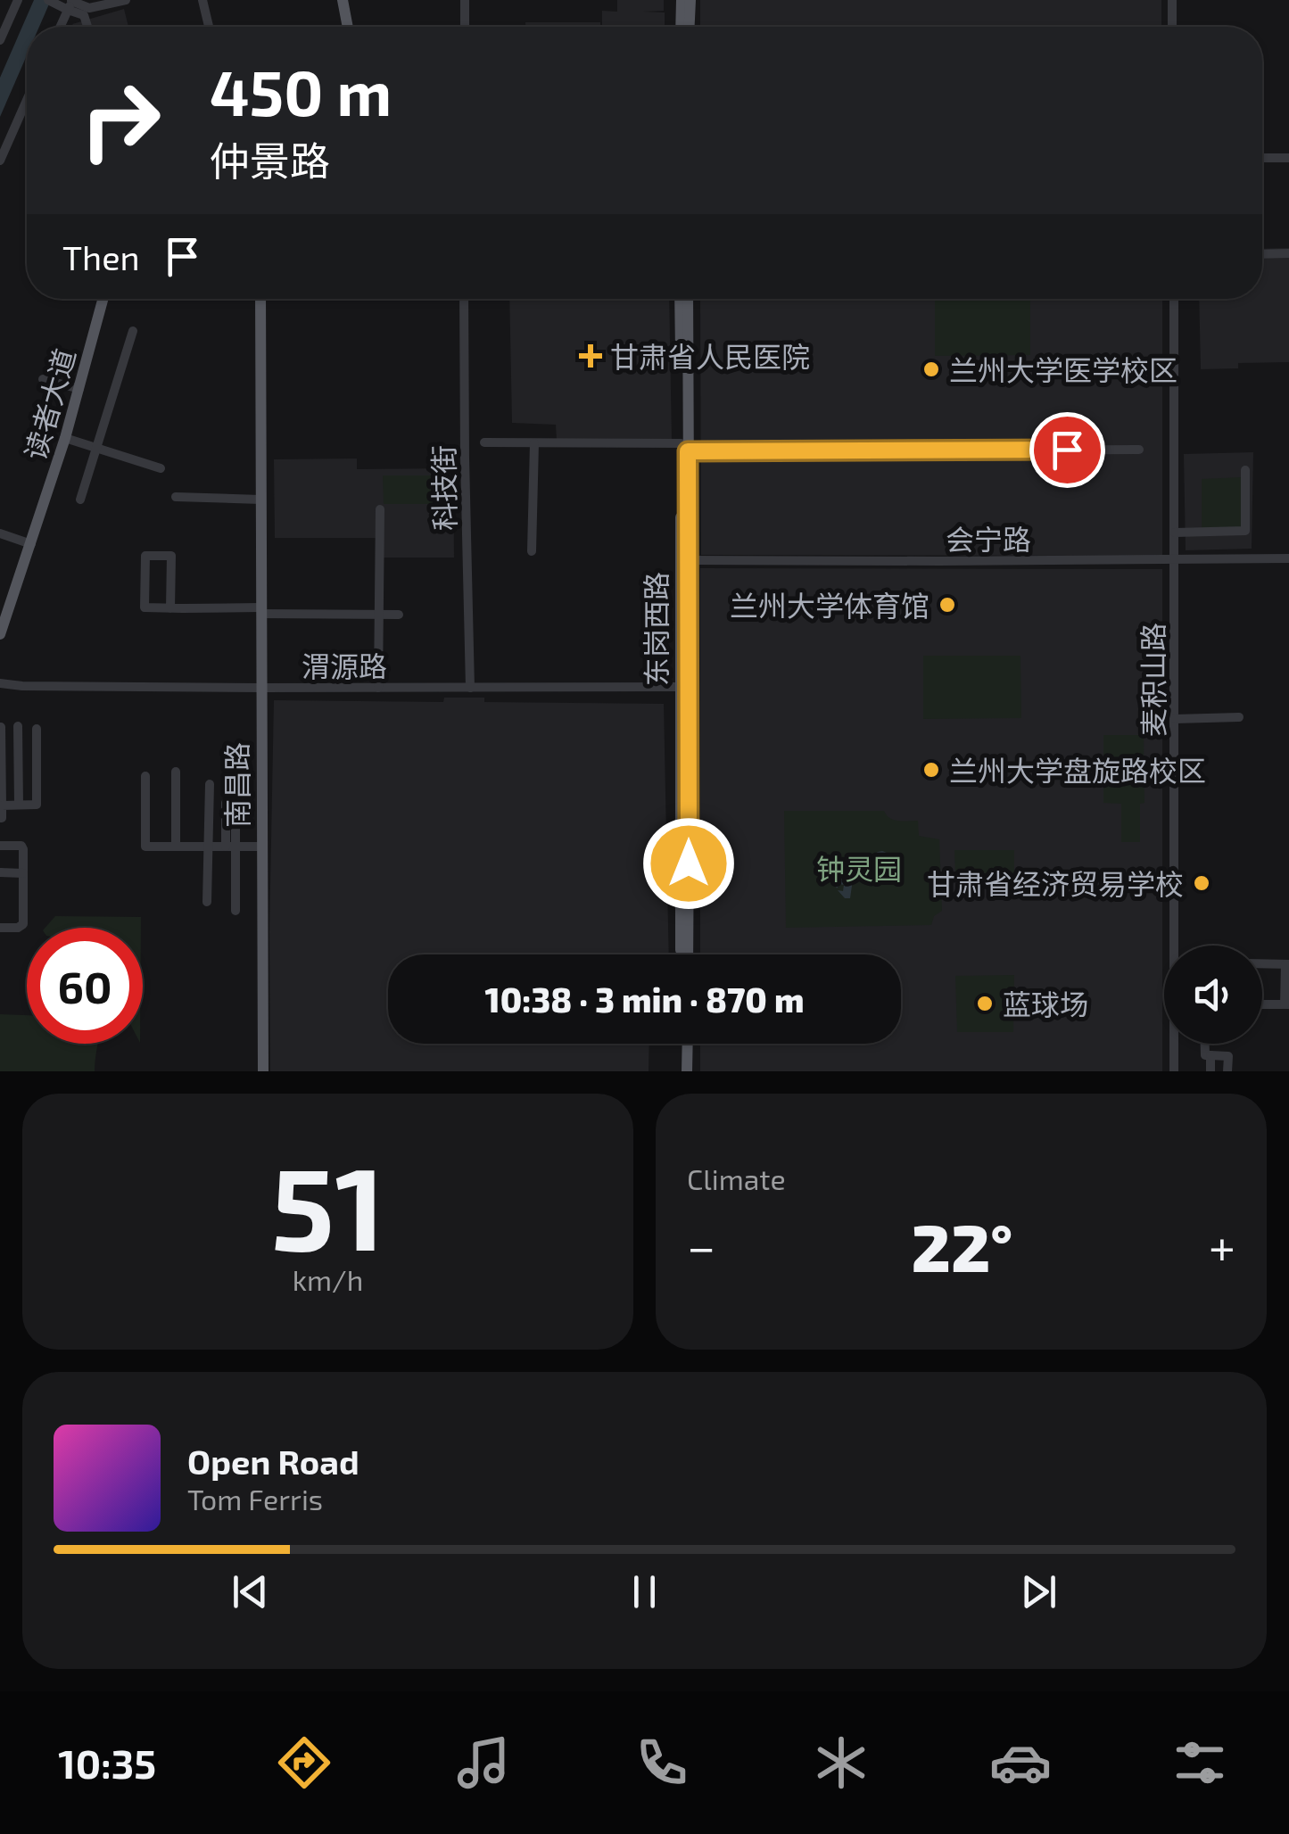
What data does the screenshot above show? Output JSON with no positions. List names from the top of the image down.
{
  "streets": {
    "main road": ["读者大道", "东岗西路", "南昌路"],
    "street": [
      "科技街",
      "会宁路",
      "渭源路",
      "麦积山路"
    ]
  },
  "crossings": [
    ["科技街", "渭源路"],
    ["会宁路", "东岗西路"],
    ["会宁路", "麦积山路"],
    ["东岗西路", "渭源路"],
    ["渭源路", "南昌路"]
  ],
  "parks": ["钟灵园"],
  "places": {
    "health": ["甘肃省人民医院"],
    "other": [
      "兰州大学医学校区",
      "兰州大学体育馆",
      "兰州大学盘旋路校区",
      "甘肃省经济贸易学校",
      "蓝球场"
    ]
  },
  "page": {
    "turn": ["450 m", "仲景路"],
    "then": "Then",
    "limit": "60",
    "trip": "10:38 · 3 min · 870 m",
    "tile": [
      ["51", "km/h"],
      "Climate"
    ],
    "heat": ["−", "22°", "+"],
    "song": ["Open Road", "Tom Ferris"],
    "tabs": "10:35"
  }
}
